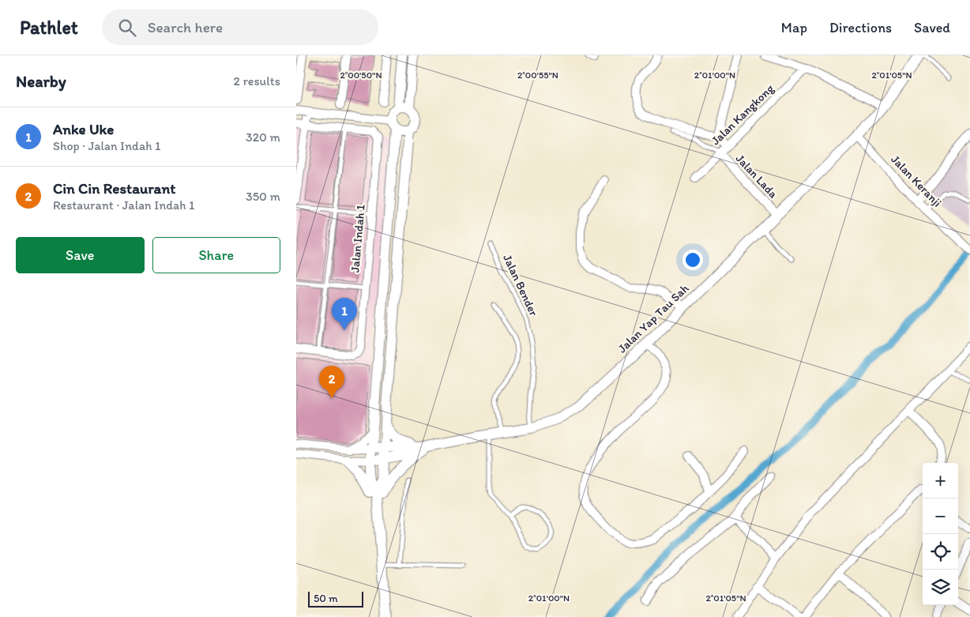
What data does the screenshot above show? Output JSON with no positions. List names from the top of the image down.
{
  "streets": {
    "street": [
      "Jalan Kangkong",
      "Jalan Lada",
      "Jalan Keranji",
      "Jalan Indah 1",
      "Jalan Yap Tau Sah"
    ],
    "lane": ["Jalan Bender"]
  },
  "crossings": [
    ["Jalan Kangkong", "Jalan Lada"],
    ["Jalan Lada", "Jalan Yap Tau Sah"],
    ["Jalan Keranji", "Jalan Yap Tau Sah"],
    ["Jalan Bender", "Jalan Yap Tau Sah"]
  ],
  "scale_bar": "50 m",
  "page": {
    "header": "Pathlet",
    "search": "Search here",
    "nav": ["Map", "Directions", "Saved"],
    "heading": ["Nearby", "2 results"],
    "list": [
      {
        "mark": "1",
        "name": "Anke Uke",
        "note": "Shop · Jalan Indah 1",
        "value": "320 m"
      },
      {
        "mark": "2",
        "name": "Cin Cin Restaurant",
        "note": "Restaurant · Jalan Indah 1",
        "value": "350 m"
      }
    ],
    "buttons": ["Save", "Share"],
    "pins": ["1", "2"],
    "map_buttons": ["+", "−"],
    "scale": "50 m"
  },
  "coordinates": [
    "2°00'50\"N",
    "2°00'55\"N",
    "2°01'00\"N",
    "2°01'05\"N"
  ]
}
